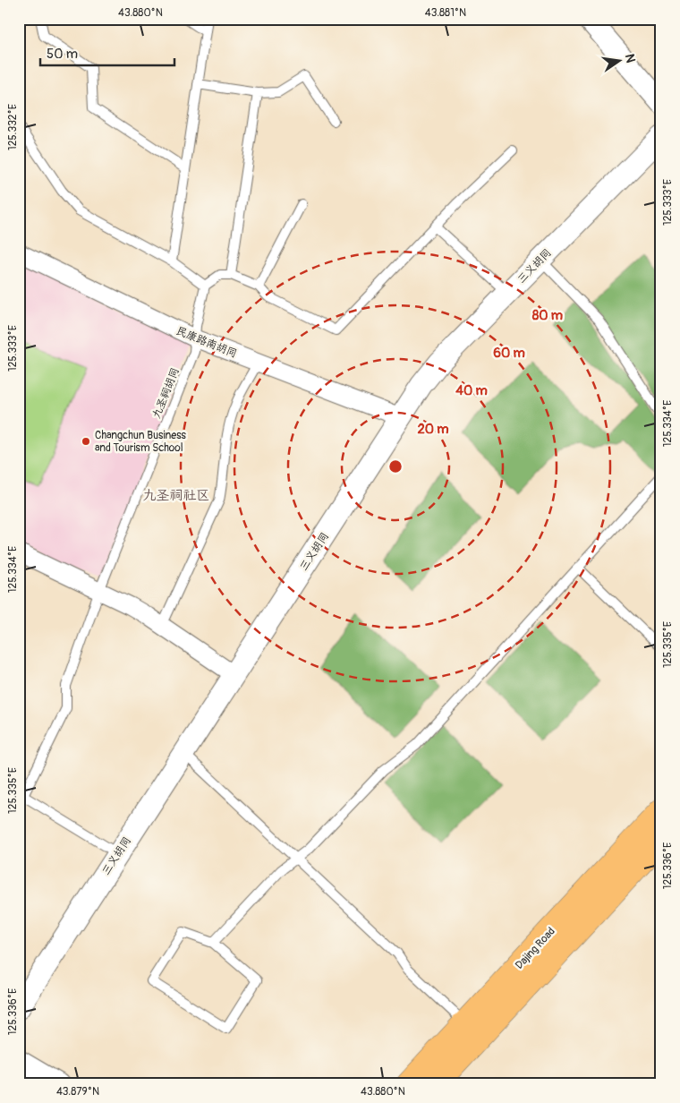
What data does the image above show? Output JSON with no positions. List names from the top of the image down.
{
  "streets": {
    "main road": ["Dajing Road"],
    "street": ["三义胡同", "民康路南胡同"],
    "lane": ["九圣祠胡同"]
  },
  "crossings": [
    ["三义胡同", "民康路南胡同"],
    ["民康路南胡同", "九圣祠胡同"]
  ],
  "districts": ["九圣祠社区"],
  "places": ["Changchun Business and Tourism School"],
  "scale_bar": "50 m",
  "north": "right",
  "coordinates": [
    "43.880°N",
    "43.881°N",
    "125.332°E",
    "125.333°E",
    "125.334°E",
    "125.335°E",
    "125.336°E",
    "43.879°N"
  ],
  "rings": [
    "80 m",
    "60 m",
    "40 m",
    "20 m"
  ]
}
